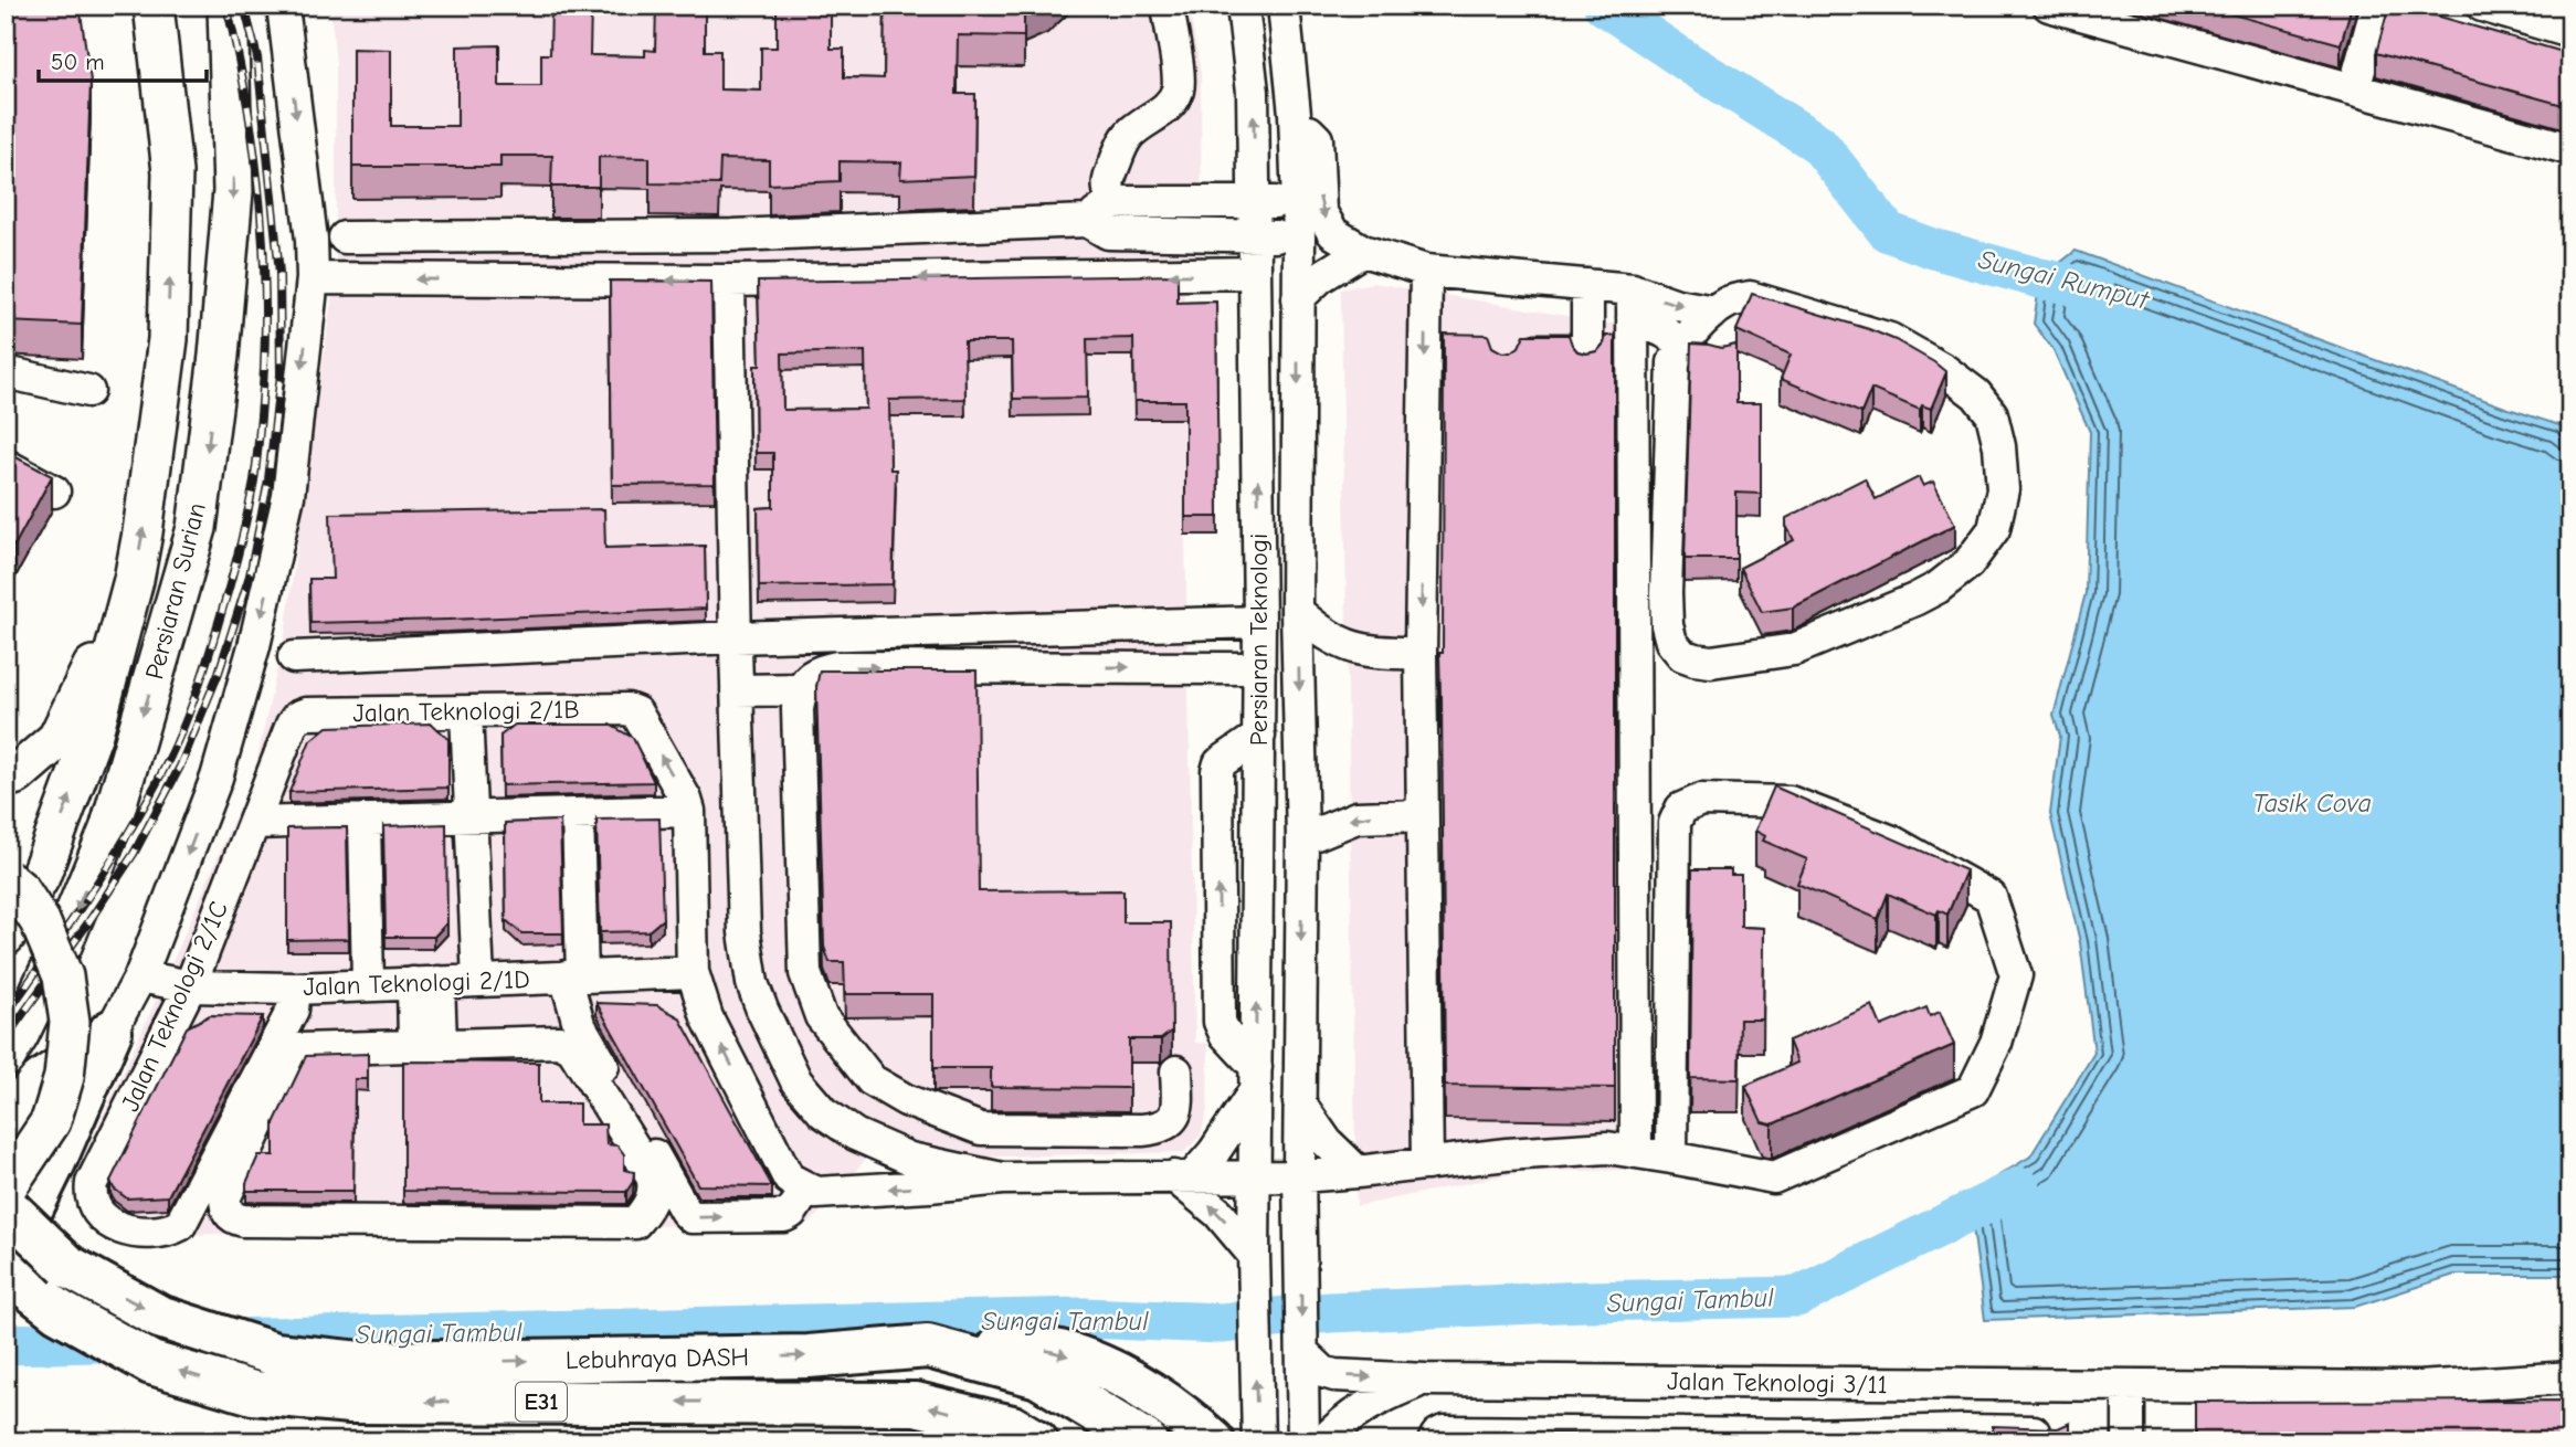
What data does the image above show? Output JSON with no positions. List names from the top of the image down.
{
  "streets": {
    "highway": ["Lebuhraya DASH", "E31"],
    "main road": ["Persiaran Surian"],
    "street": [
      "Persiaran Teknologi",
      "Jalan Teknologi 2/1B",
      "Jalan Teknologi 2/1D",
      "Jalan Teknologi 2/1C",
      "Jalan Teknologi 3/11"
    ]
  },
  "crossings": [
    ["Persiaran Teknologi", "Jalan Teknologi 3/11"],
    ["Jalan Teknologi 2/1B", "Jalan Teknologi 2/1C"],
    ["Jalan Teknologi 2/1D", "Jalan Teknologi 2/1C"]
  ],
  "water": ["Sungai Rumput", "Tasik Cova", "Sungai Tambul"],
  "scale_bar": "50 m"
}
